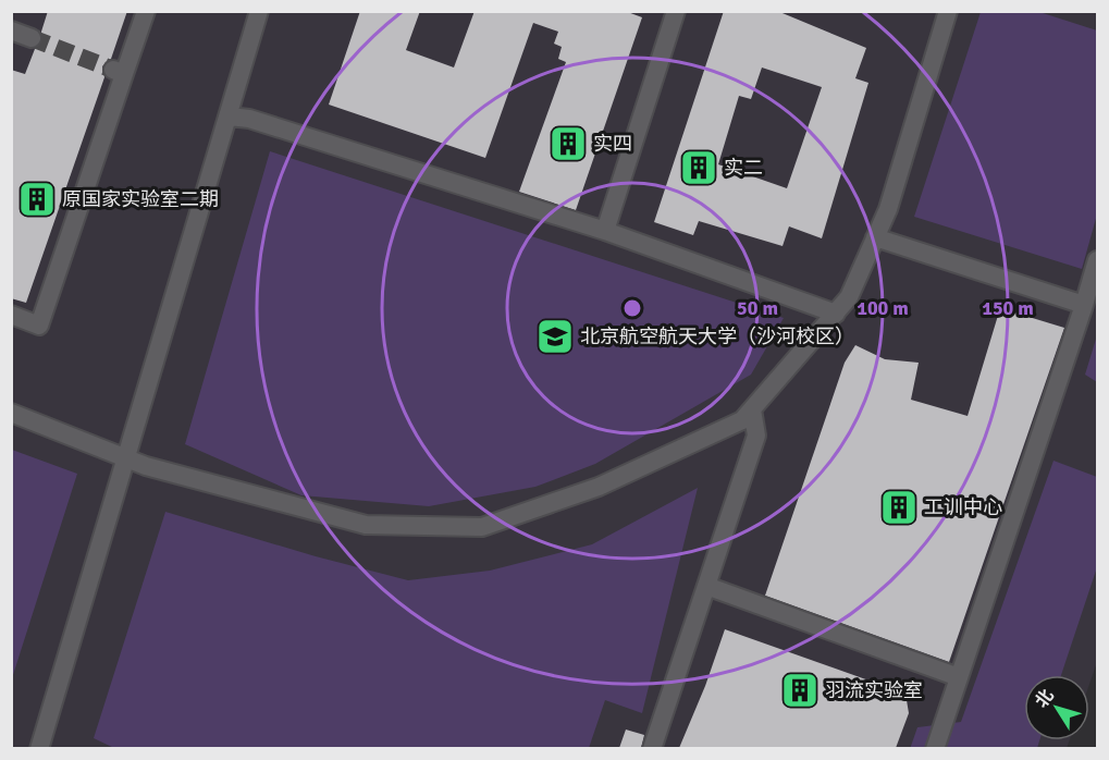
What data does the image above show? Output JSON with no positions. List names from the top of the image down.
{
  "places": {
    "building": [
      "实四",
      "实二",
      "原国家实验室二期",
      "工训中心",
      "羽流实验室"
    ],
    "school or university": ["北京航空航天大学（沙河校区）"]
  },
  "north": "top left",
  "rings": ["50 m", "100 m", "150 m"]
}
